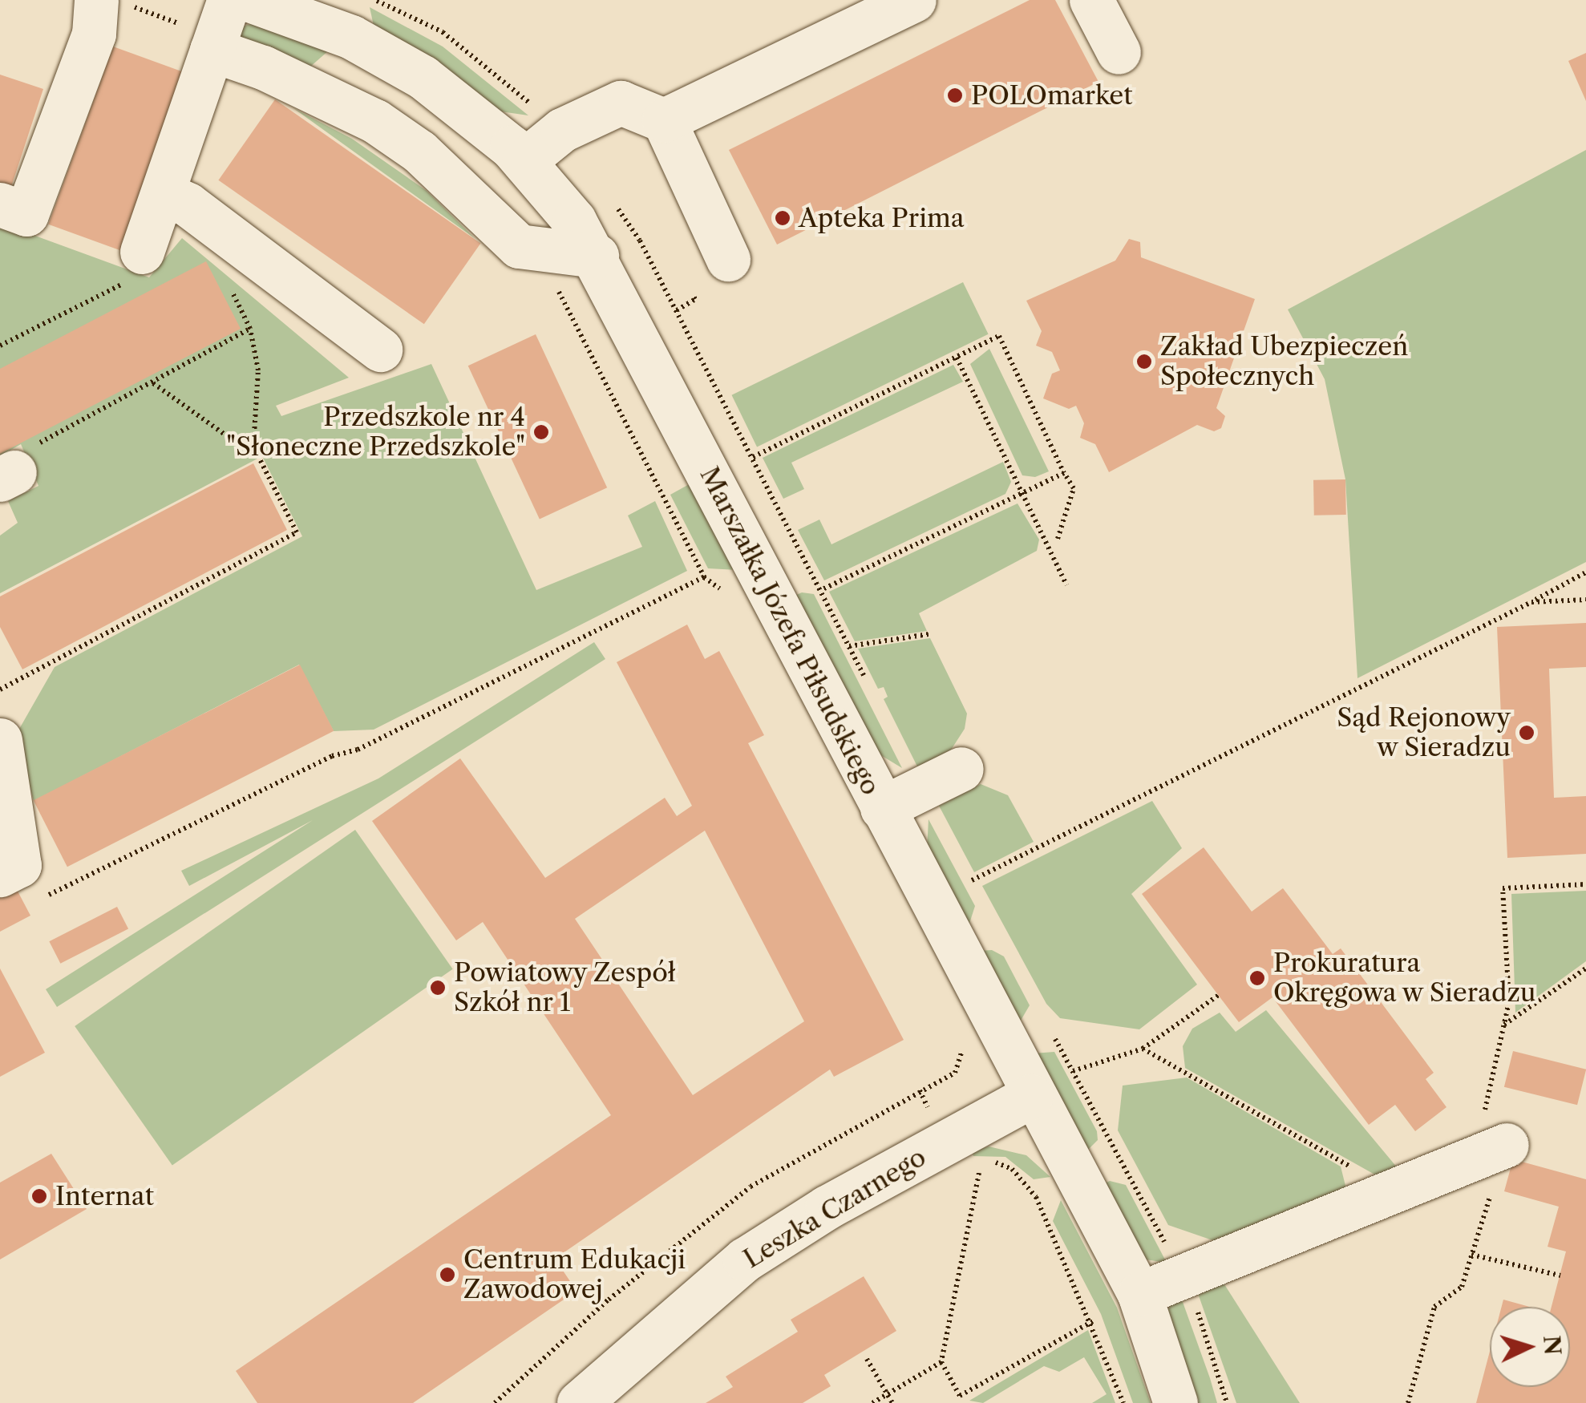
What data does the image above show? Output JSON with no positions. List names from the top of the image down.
{
  "streets": {
    "street": ["Marszałka Józefa Piłsudskiego", "Leszka Czarnego"]
  },
  "crossings": [
    ["Marszałka Józefa Piłsudskiego", "Leszka Czarnego"]
  ],
  "places": [
    "POLOmarket",
    "Apteka Prima",
    "Zakład Ubezpieczeń Społecznych",
    "Przedszkole nr 4 \"Słoneczne Przedszkole\"",
    "Sąd Rejonowy w Sieradzu",
    "Prokuratura Okręgowa w Sieradzu",
    "Powiatowy Zespół Szkół nr 1",
    "Internat",
    "Centrum Edukacji Zawodowej"
  ],
  "north": "right"
}
